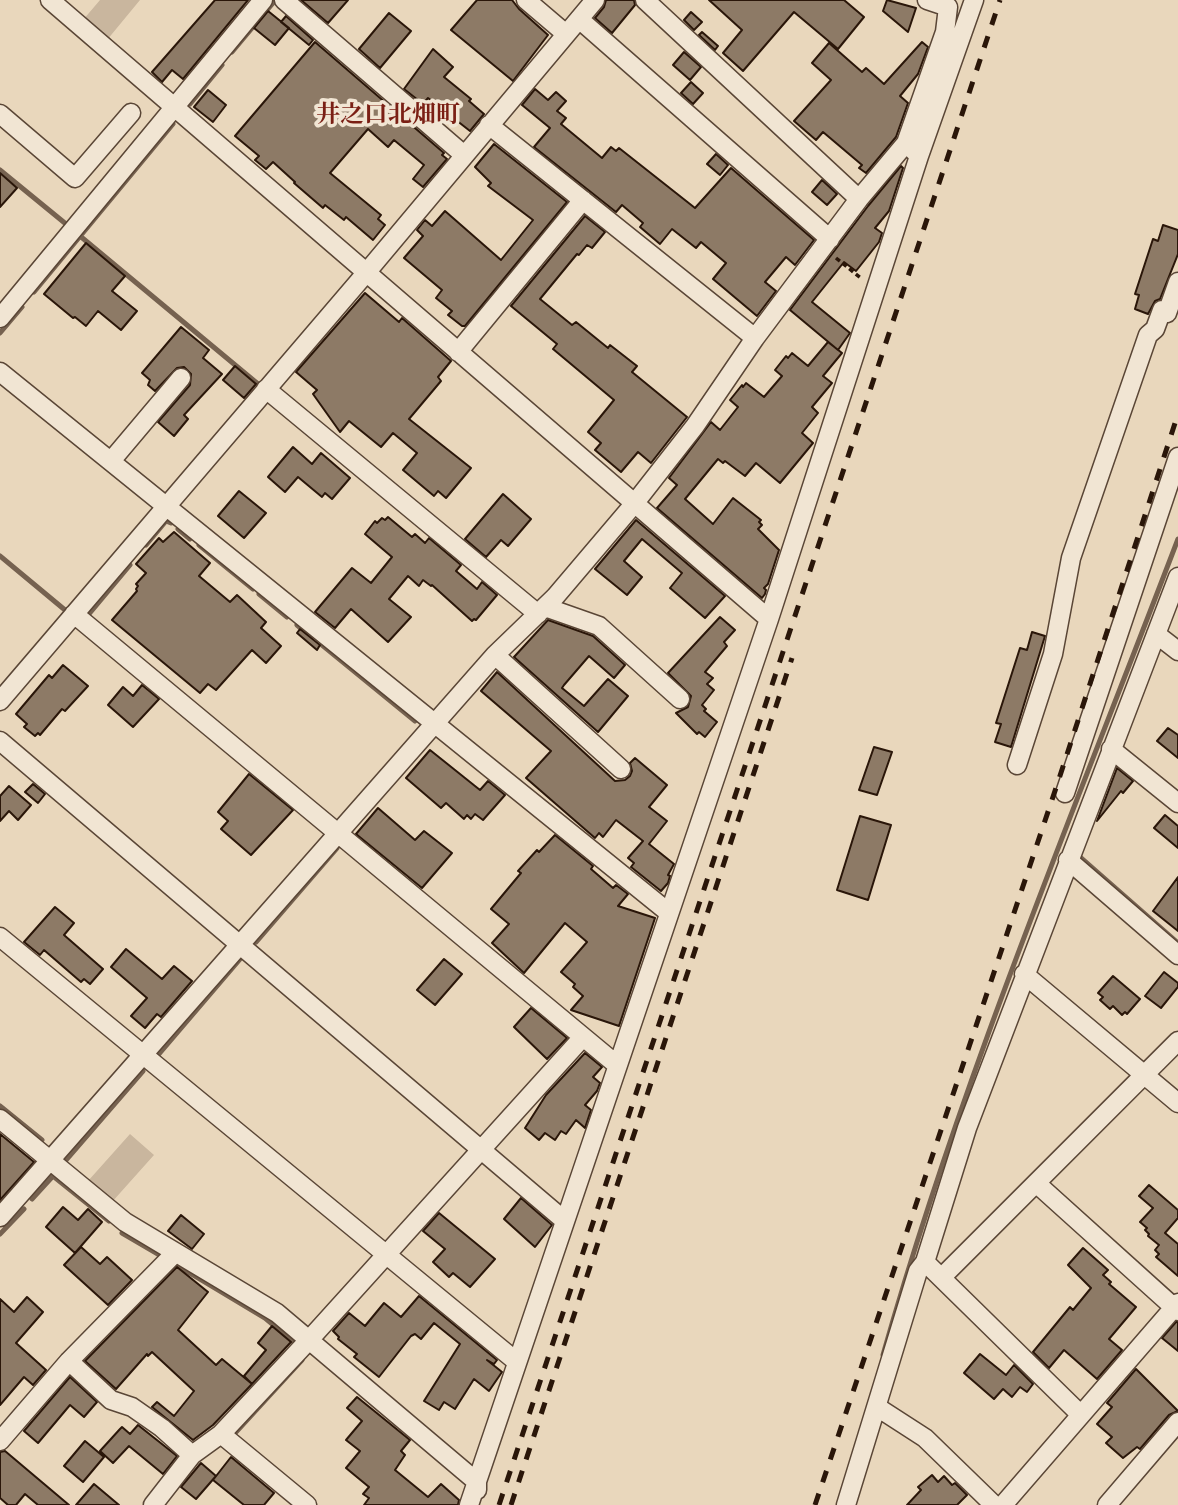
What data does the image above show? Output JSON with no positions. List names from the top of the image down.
{
  "districts": ["井之口北畑町"]
}
